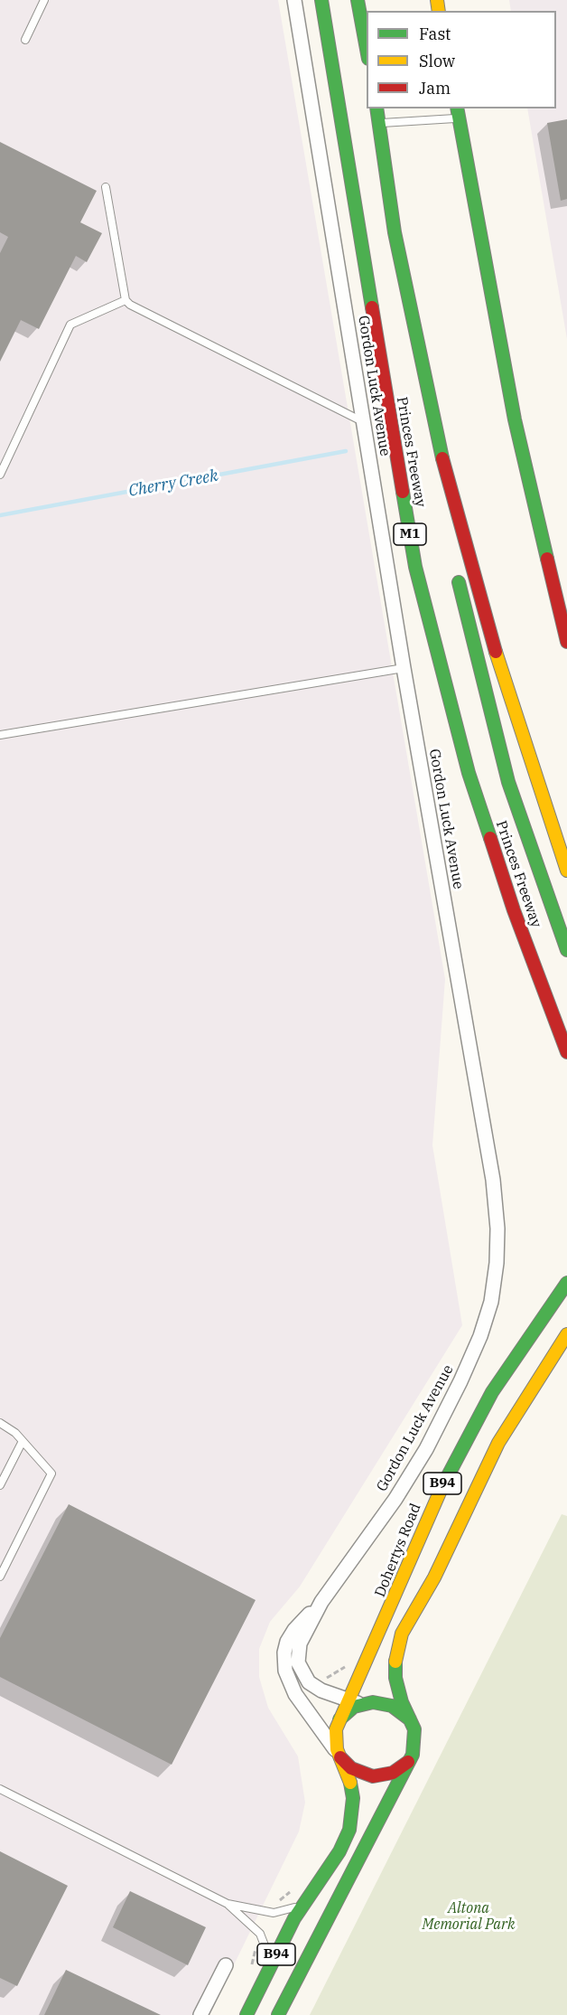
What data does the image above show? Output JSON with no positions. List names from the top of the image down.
{
  "streets": {
    "main road": [
      "Princes Freeway",
      "M1",
      "B94",
      "Dohertys Road"
    ],
    "street": ["Gordon Luck Avenue"]
  },
  "crossings": [
    ["Gordon Luck Avenue", "B94"],
    ["Gordon Luck Avenue", "Dohertys Road"],
    ["B94", "Dohertys Road"]
  ],
  "water": ["Cherry Creek"],
  "parks": ["Altona Memorial Park"],
  "legend": ["Fast", "Slow", "Jam"]
}
